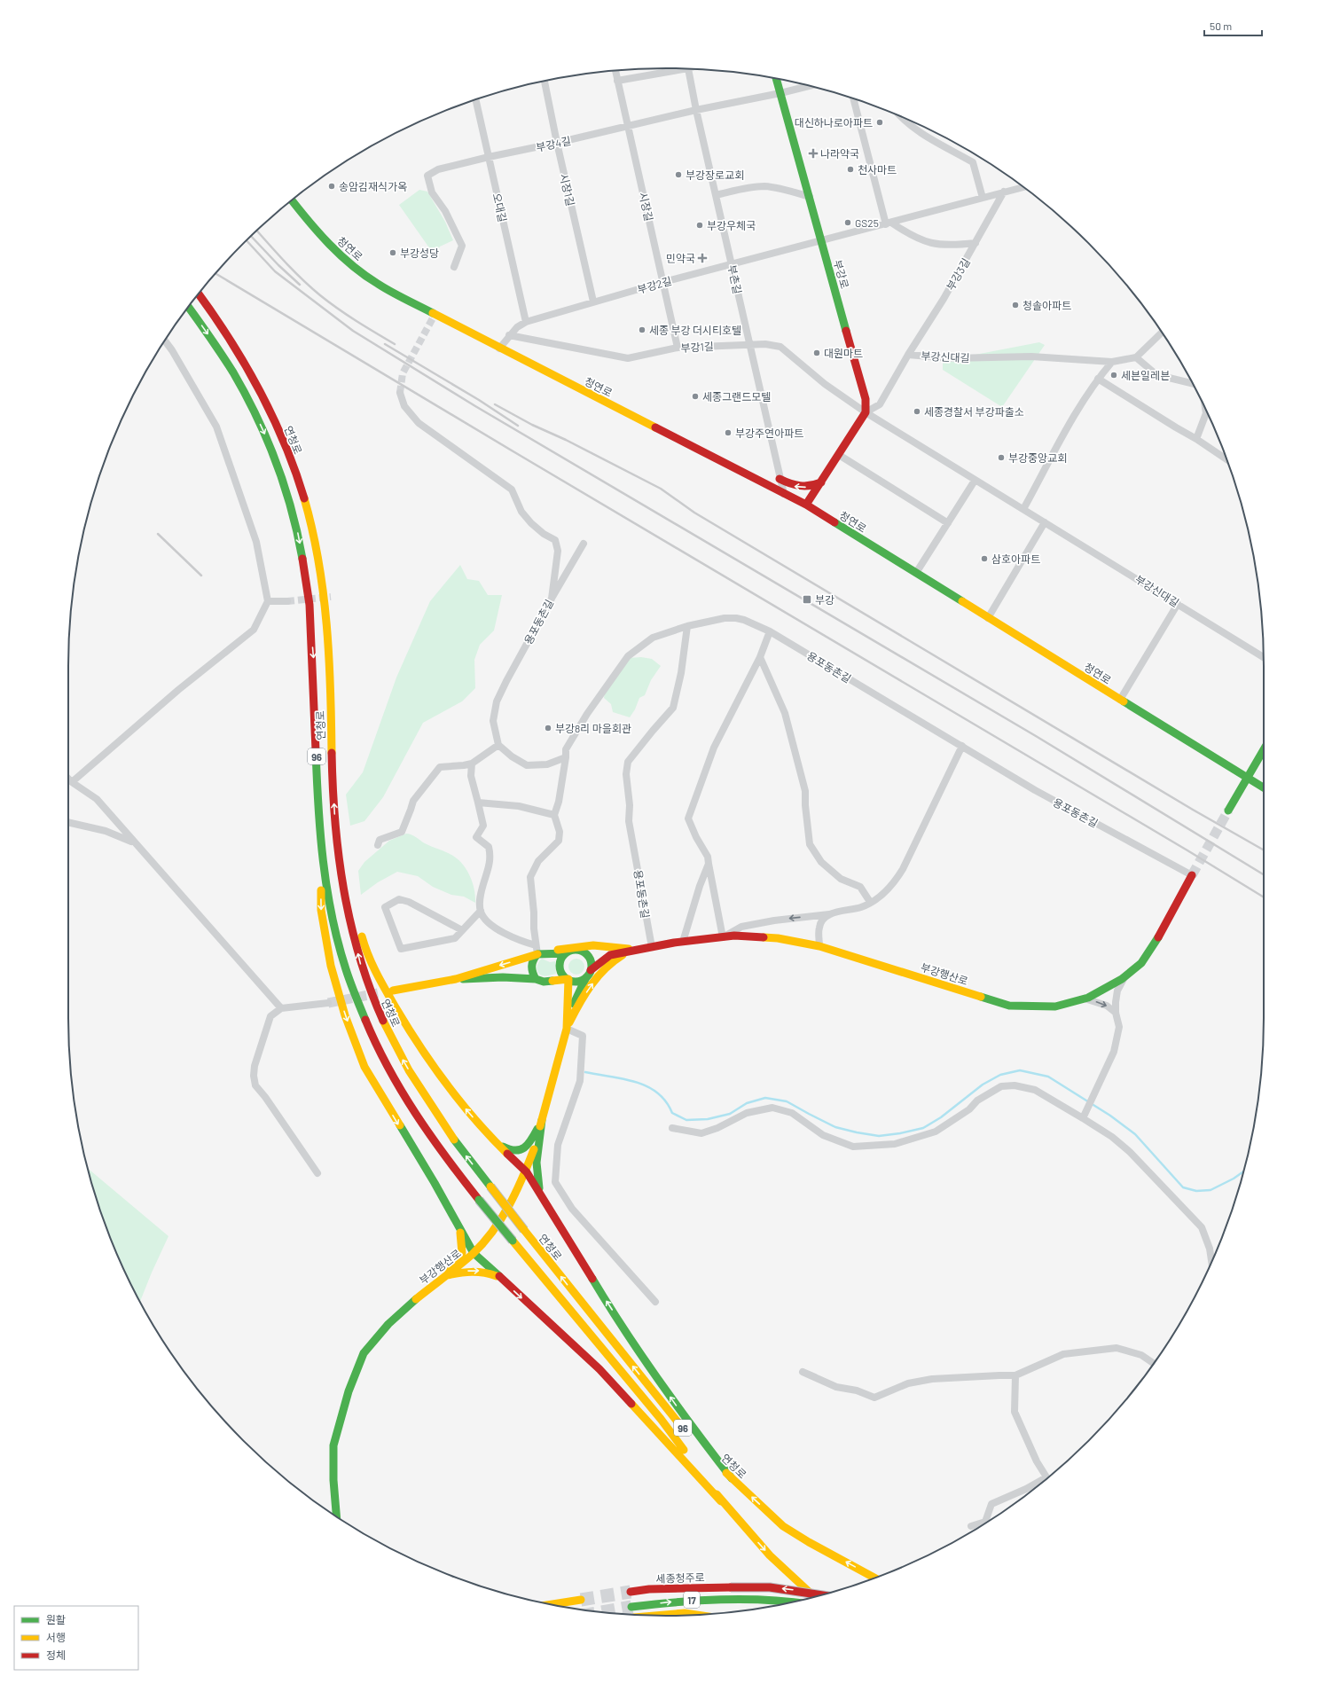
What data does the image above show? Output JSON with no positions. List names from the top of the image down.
{
  "streets": {
    "main road": [
      "청연로",
      "부강로",
      "연청로",
      "96",
      "부강행산로",
      "세종청주로",
      "17"
    ],
    "street": [
      "부강4길",
      "시장1길",
      "시장길",
      "오대길",
      "부강3길",
      "부촌길",
      "부강2길",
      "부강1길",
      "부강신대길",
      "용포동촌길"
    ]
  },
  "crossings": [
    ["부강4길", "시장1길"],
    ["부강4길", "시장길"],
    ["부강4길", "오대길"],
    ["부강4길", "부강로"],
    ["부강4길", "부촌길"],
    ["시장1길", "부강2길"],
    ["시장길", "부강2길"],
    ["시장길", "부강1길"],
    ["오대길", "부강2길"],
    ["청연로", "부촌길"],
    ["청연로", "부강2길"],
    ["부강로", "부강2길"],
    ["부강로", "부강1길"],
    ["부강로", "부강신대길"],
    ["부강3길", "부강신대길"],
    ["부촌길", "부강2길"],
    ["부촌길", "부강1길"],
    ["부강2길", "부강1길"],
    ["부강1길", "부강신대길"],
    ["용포동촌길", "부강행산로"]
  ],
  "places": {
    "other": [
      "대신하나로아파트",
      "천사마트",
      "부강장로교회",
      "송암김재식가옥",
      "GS25",
      "부강우체국",
      "부강성당",
      "청솔아파트",
      "세종 부강 더시티호텔",
      "대원마트",
      "세븐일레븐",
      "세종그랜드모텔",
      "세종경찰서 부강파출소",
      "부강주연아파트",
      "부강중앙교회",
      "삼호아파트",
      "부강8리 마을회관"
    ],
    "health": ["나라약국", "민약국"],
    "transit": ["부강"]
  },
  "legend": ["원활", "서행", "정체"],
  "scale_bar": "50 m"
}
